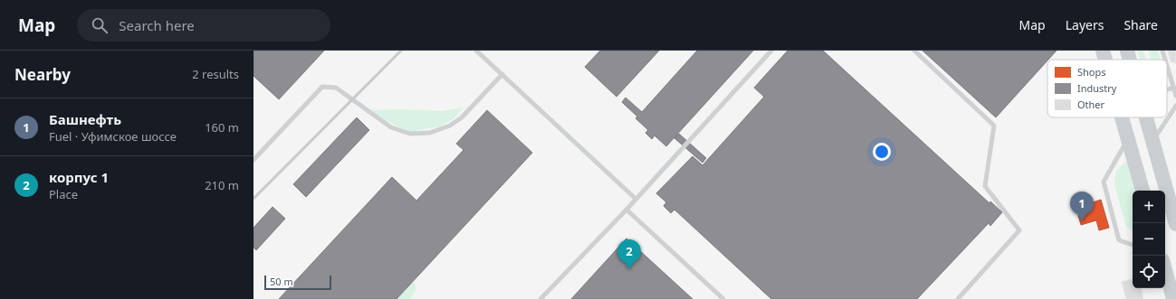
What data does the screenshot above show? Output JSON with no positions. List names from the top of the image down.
{
  "legend": ["Shops", "Industry", "Other"],
  "scale_bar": "50 m",
  "page": {
    "header": "Map",
    "search": "Search here",
    "nav": ["Map", "Layers", "Share"],
    "heading": ["Nearby", "2 results"],
    "list": [
      {
        "mark": "1",
        "name": "Башнефть",
        "note": "Fuel · Уфимское шоссе",
        "value": "160 m"
      },
      {
        "mark": "2",
        "name": "корпус 1",
        "note": "Place",
        "value": "210 m"
      }
    ],
    "map_buttons": ["+", "−"],
    "pins": ["1", "2"],
    "scale": "50 m"
  }
}
